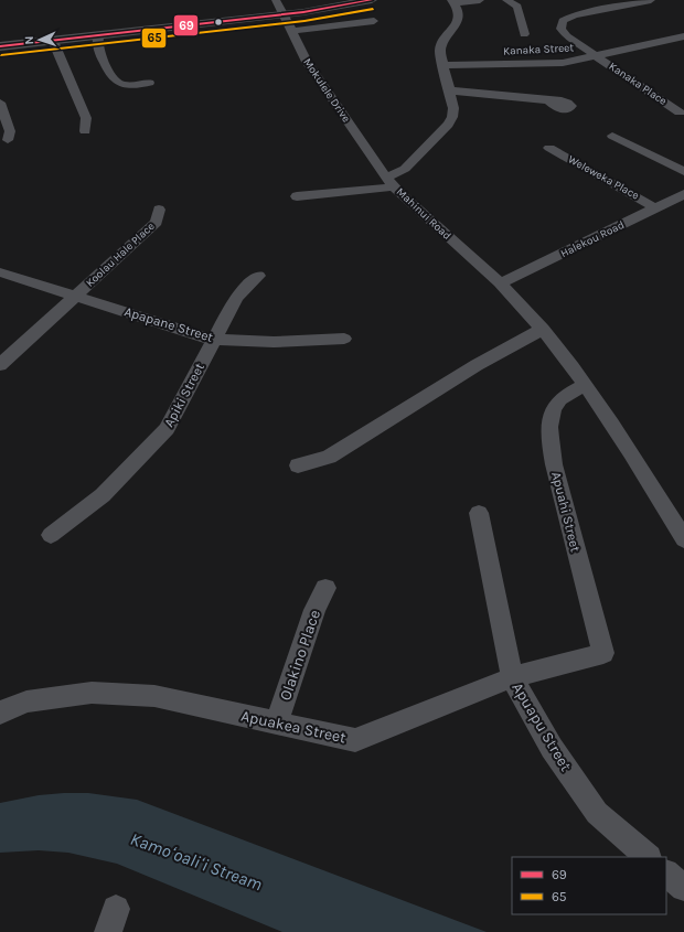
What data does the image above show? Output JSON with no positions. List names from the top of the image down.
{
  "streets": {
    "street": [
      "Kanaka Street",
      "Kanaka Place",
      "Mokulele Drive",
      "Weleweka Place",
      "Mahinui Road",
      "Halekou Road",
      "Koolau Hale Place",
      "Apapane Street",
      "Apiki Street",
      "Apuahi Street",
      "Olakino Place",
      "Apuakea Street",
      "Apuapu Street"
    ]
  },
  "crossings": [
    ["Kanaka Street", "Kanaka Place"],
    ["Kanaka Street", "Mahinui Road"],
    ["Mokulele Drive", "Mahinui Road"],
    ["Weleweka Place", "Halekou Road"],
    ["Mahinui Road", "Halekou Road"],
    ["Mahinui Road", "Apuahi Street"],
    ["Koolau Hale Place", "Apapane Street"],
    ["Apapane Street", "Apiki Street"],
    ["Apuahi Street", "Apuakea Street"],
    ["Olakino Place", "Apuakea Street"],
    ["Apuakea Street", "Apuapu Street"]
  ],
  "water": ["Kamoʻoaliʻi Stream"],
  "lines": ["transit line 69", "transit line 65"],
  "legend": ["69", "65"],
  "north": "left"
}
